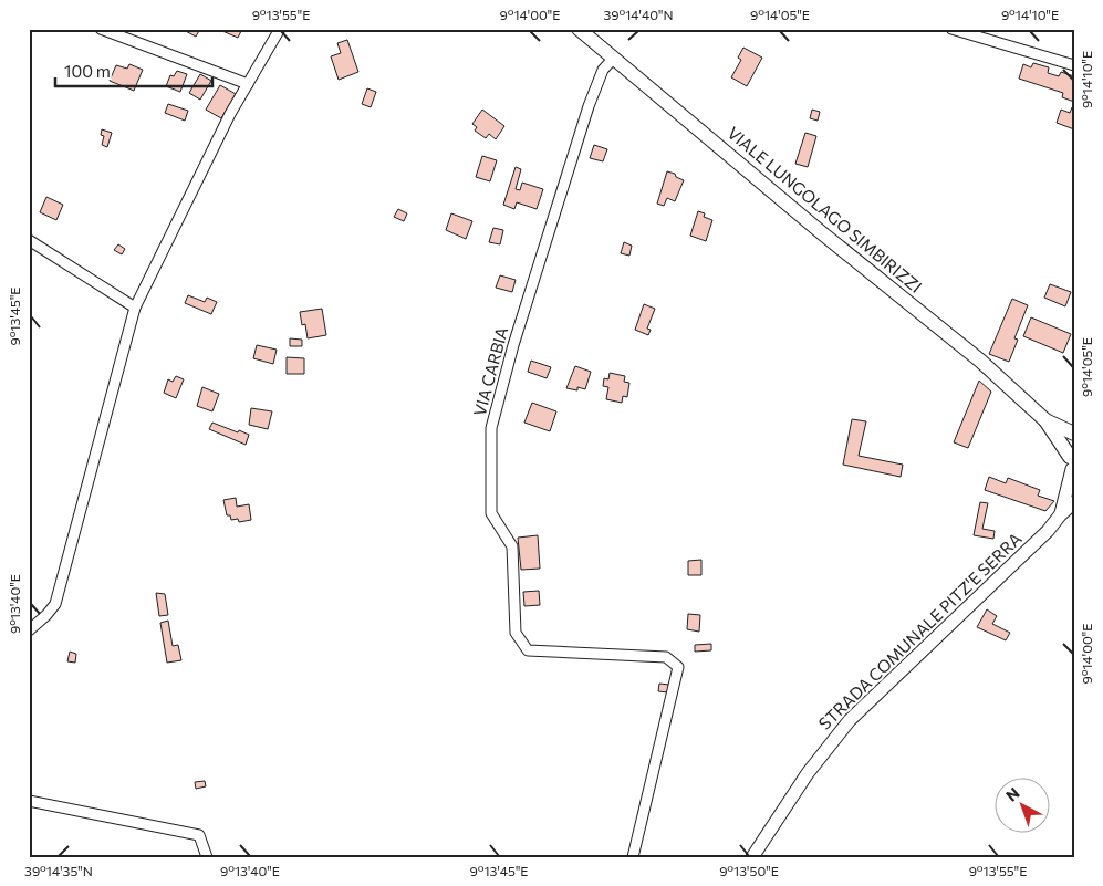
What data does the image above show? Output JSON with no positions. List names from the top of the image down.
{
  "streets": {
    "main road": ["VIALE LUNGOLAGO SIMBIRIZZI"],
    "street": ["VIA CARBIA", "STRADA COMUNALE PITZ'E SERRA"]
  },
  "crossings": [
    ["VIALE LUNGOLAGO SIMBIRIZZI", "VIA CARBIA"],
    ["VIALE LUNGOLAGO SIMBIRIZZI", "STRADA COMUNALE PITZ'E SERRA"]
  ],
  "scale_bar": "100 m",
  "north": "top left",
  "coordinates": [
    "9°13'55\"E",
    "9°14'00\"E",
    "39°14'40\"N",
    "9°14'05\"E",
    "9°14'10\"E",
    "9°13'45\"E",
    "9°13'40\"E",
    "39°14'35\"N",
    "9°13'50\"E"
  ]
}
